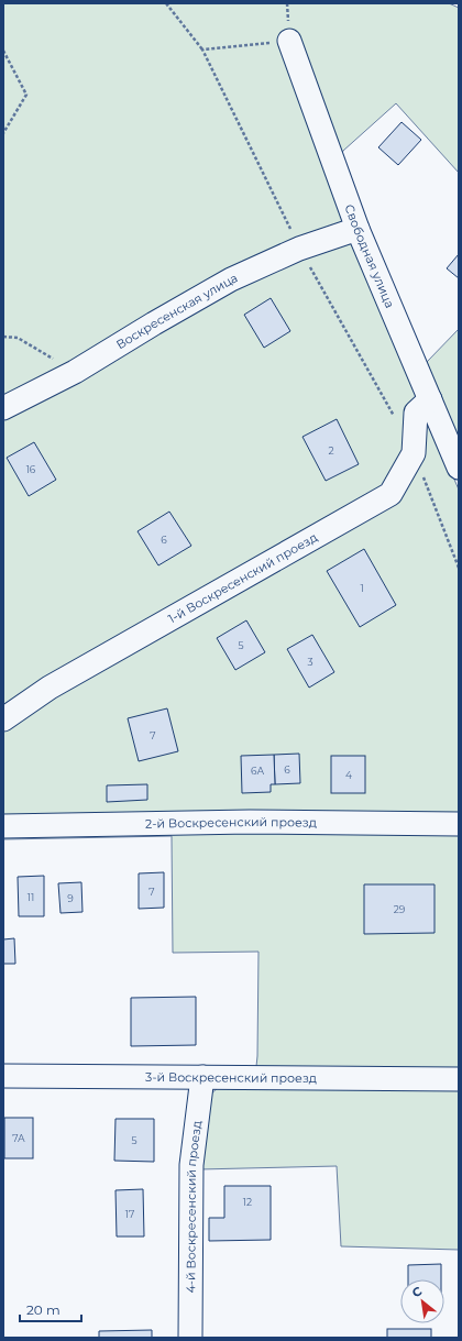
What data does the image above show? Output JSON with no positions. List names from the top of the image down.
{
  "streets": {
    "street": [
      "Свободная улица",
      "Воскресенская улица",
      "1-й Воскресенский проезд",
      "2-й Воскресенский проезд",
      "3-й Воскресенский проезд",
      "4-й Воскресенский проезд"
    ]
  },
  "crossings": [
    ["Свободная улица", "Воскресенская улица"],
    ["Свободная улица", "1-й Воскресенский проезд"],
    ["3-й Воскресенский проезд", "4-й Воскресенский проезд"]
  ],
  "house_numbers": [
    "2",
    "16",
    "6",
    "1",
    "5",
    "3",
    "7",
    "6",
    "6А",
    "4",
    "7",
    "11",
    "9",
    "29",
    "7А",
    "5",
    "12",
    "17"
  ],
  "scale_bar": "20 m",
  "north": "top left"
}
